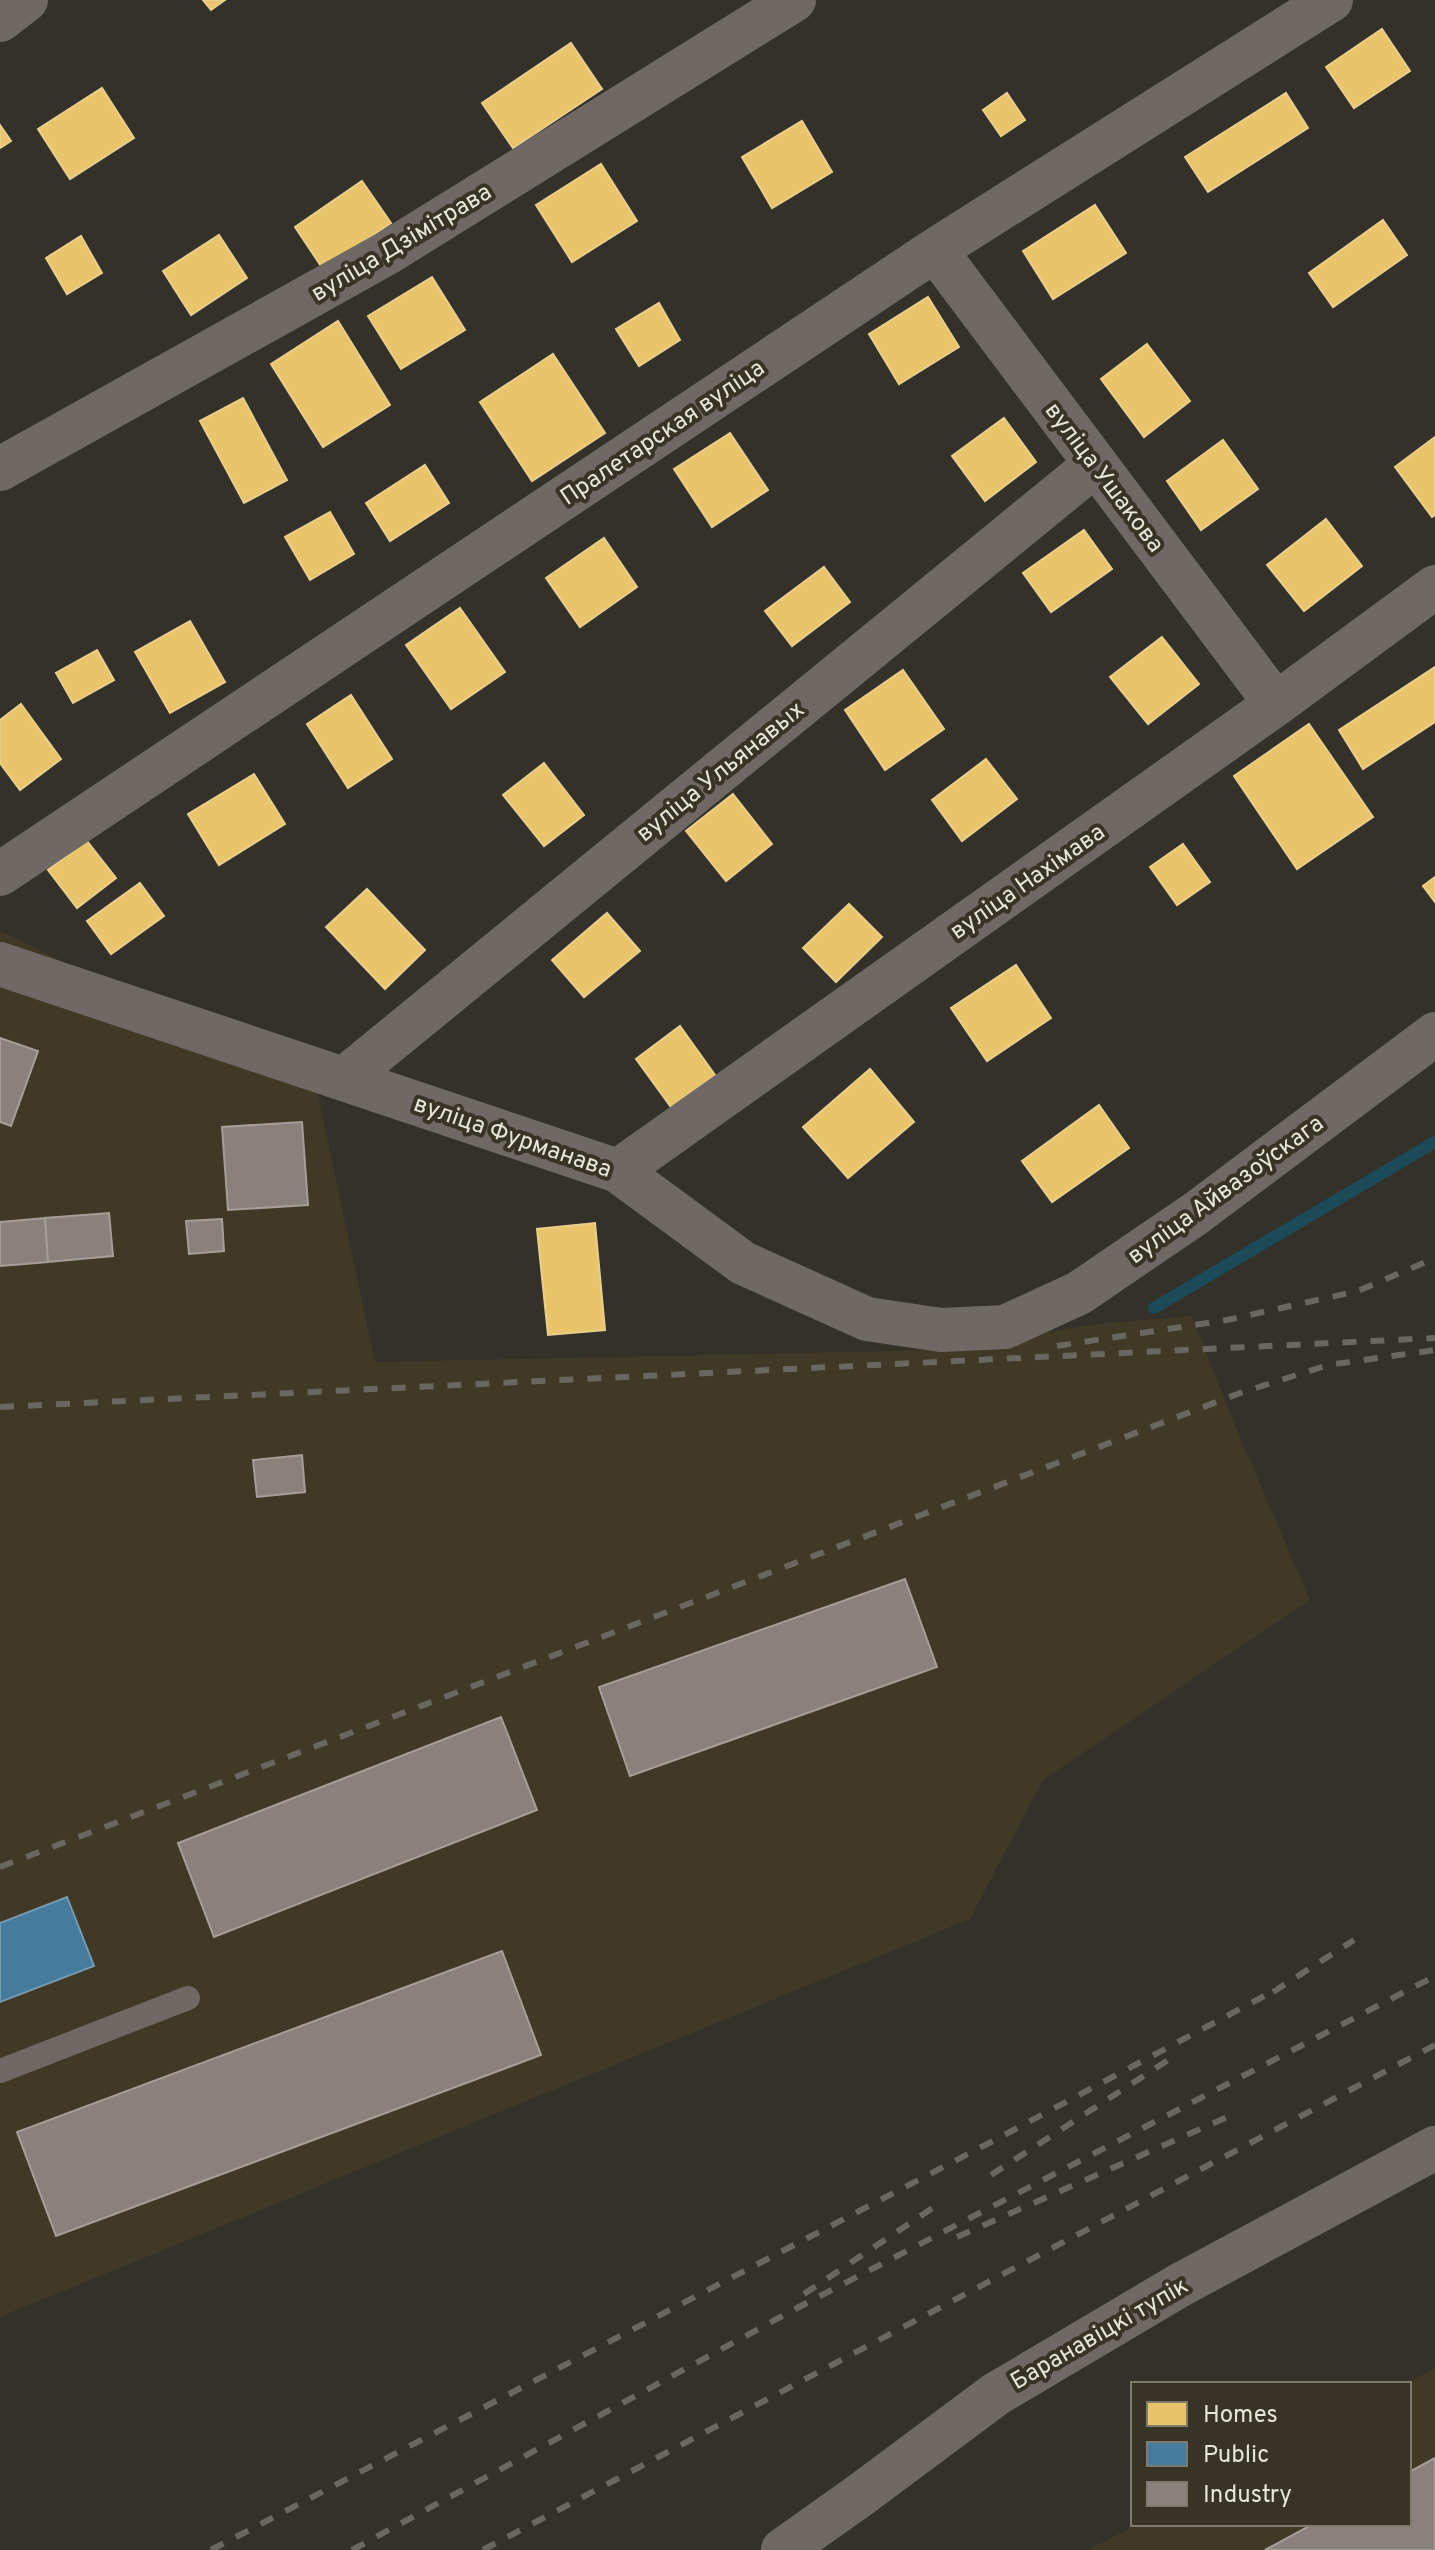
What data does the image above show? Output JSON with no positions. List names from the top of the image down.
{
  "streets": {
    "street": [
      "вуліца Дзімітрава",
      "Пралетарская вуліца",
      "вуліца Ушакова",
      "вуліца Ульянавых",
      "вуліца Нахімава",
      "вуліца Фурманава",
      "вуліца Айвазоўскага",
      "Баранавіцкі тупік"
    ]
  },
  "crossings": [
    ["Пралетарская вуліца", "вуліца Ушакова"],
    ["вуліца Ушакова", "вуліца Ульянавых"],
    ["вуліца Ушакова", "вуліца Нахімава"],
    ["вуліца Ульянавых", "вуліца Фурманава"],
    ["вуліца Нахімава", "вуліца Фурманава"],
    ["вуліца Фурманава", "вуліца Айвазоўскага"]
  ],
  "legend": ["Homes", "Public", "Industry"]
}
